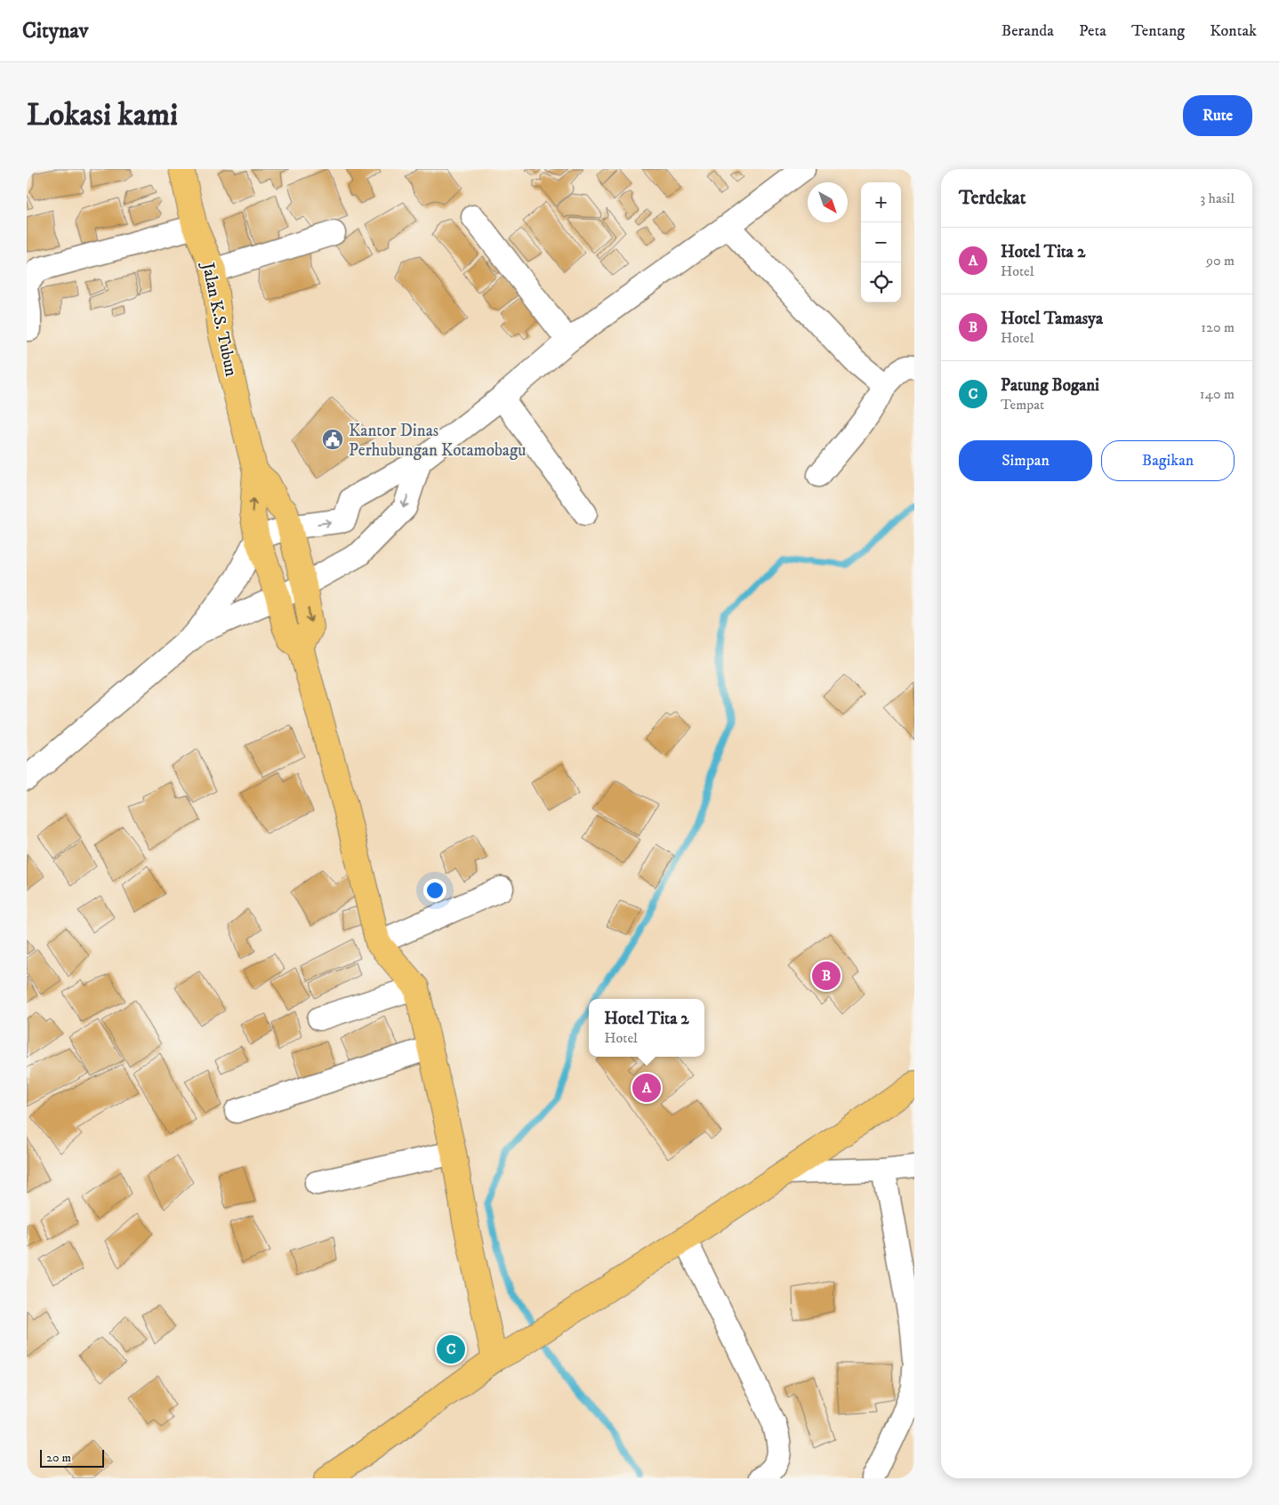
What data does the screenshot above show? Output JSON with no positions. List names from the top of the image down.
{
  "streets": {
    "highway": ["Jalan K.S. Tubun"]
  },
  "places": {
    "public building": ["Kantor Dinas Perhubungan Kotamobagu"]
  },
  "scale_bar": "20 m",
  "north": "bottom right",
  "page": {
    "header": "Citynav",
    "nav": [
      "Beranda",
      "Peta",
      "Tentang",
      "Kontak"
    ],
    "buttons": [
      "Rute",
      ["Simpan", "Bagikan"]
    ],
    "title": "Lokasi kami",
    "heading": ["Terdekat", "3 hasil"],
    "map_buttons": ["+", "−"],
    "list": [
      {
        "mark": "A",
        "name": "Hotel Tita 2",
        "note": "Hotel",
        "value": "90 m"
      },
      {
        "mark": "B",
        "name": "Hotel Tamasya",
        "note": "Hotel",
        "value": "120 m"
      },
      {
        "mark": "C",
        "name": "Patung Bogani",
        "note": "Tempat",
        "value": "140 m"
      }
    ],
    "pins": ["B", "A", "C"],
    "popup": ["Hotel Tita 2", "Hotel"],
    "scale": "20 m"
  }
}
